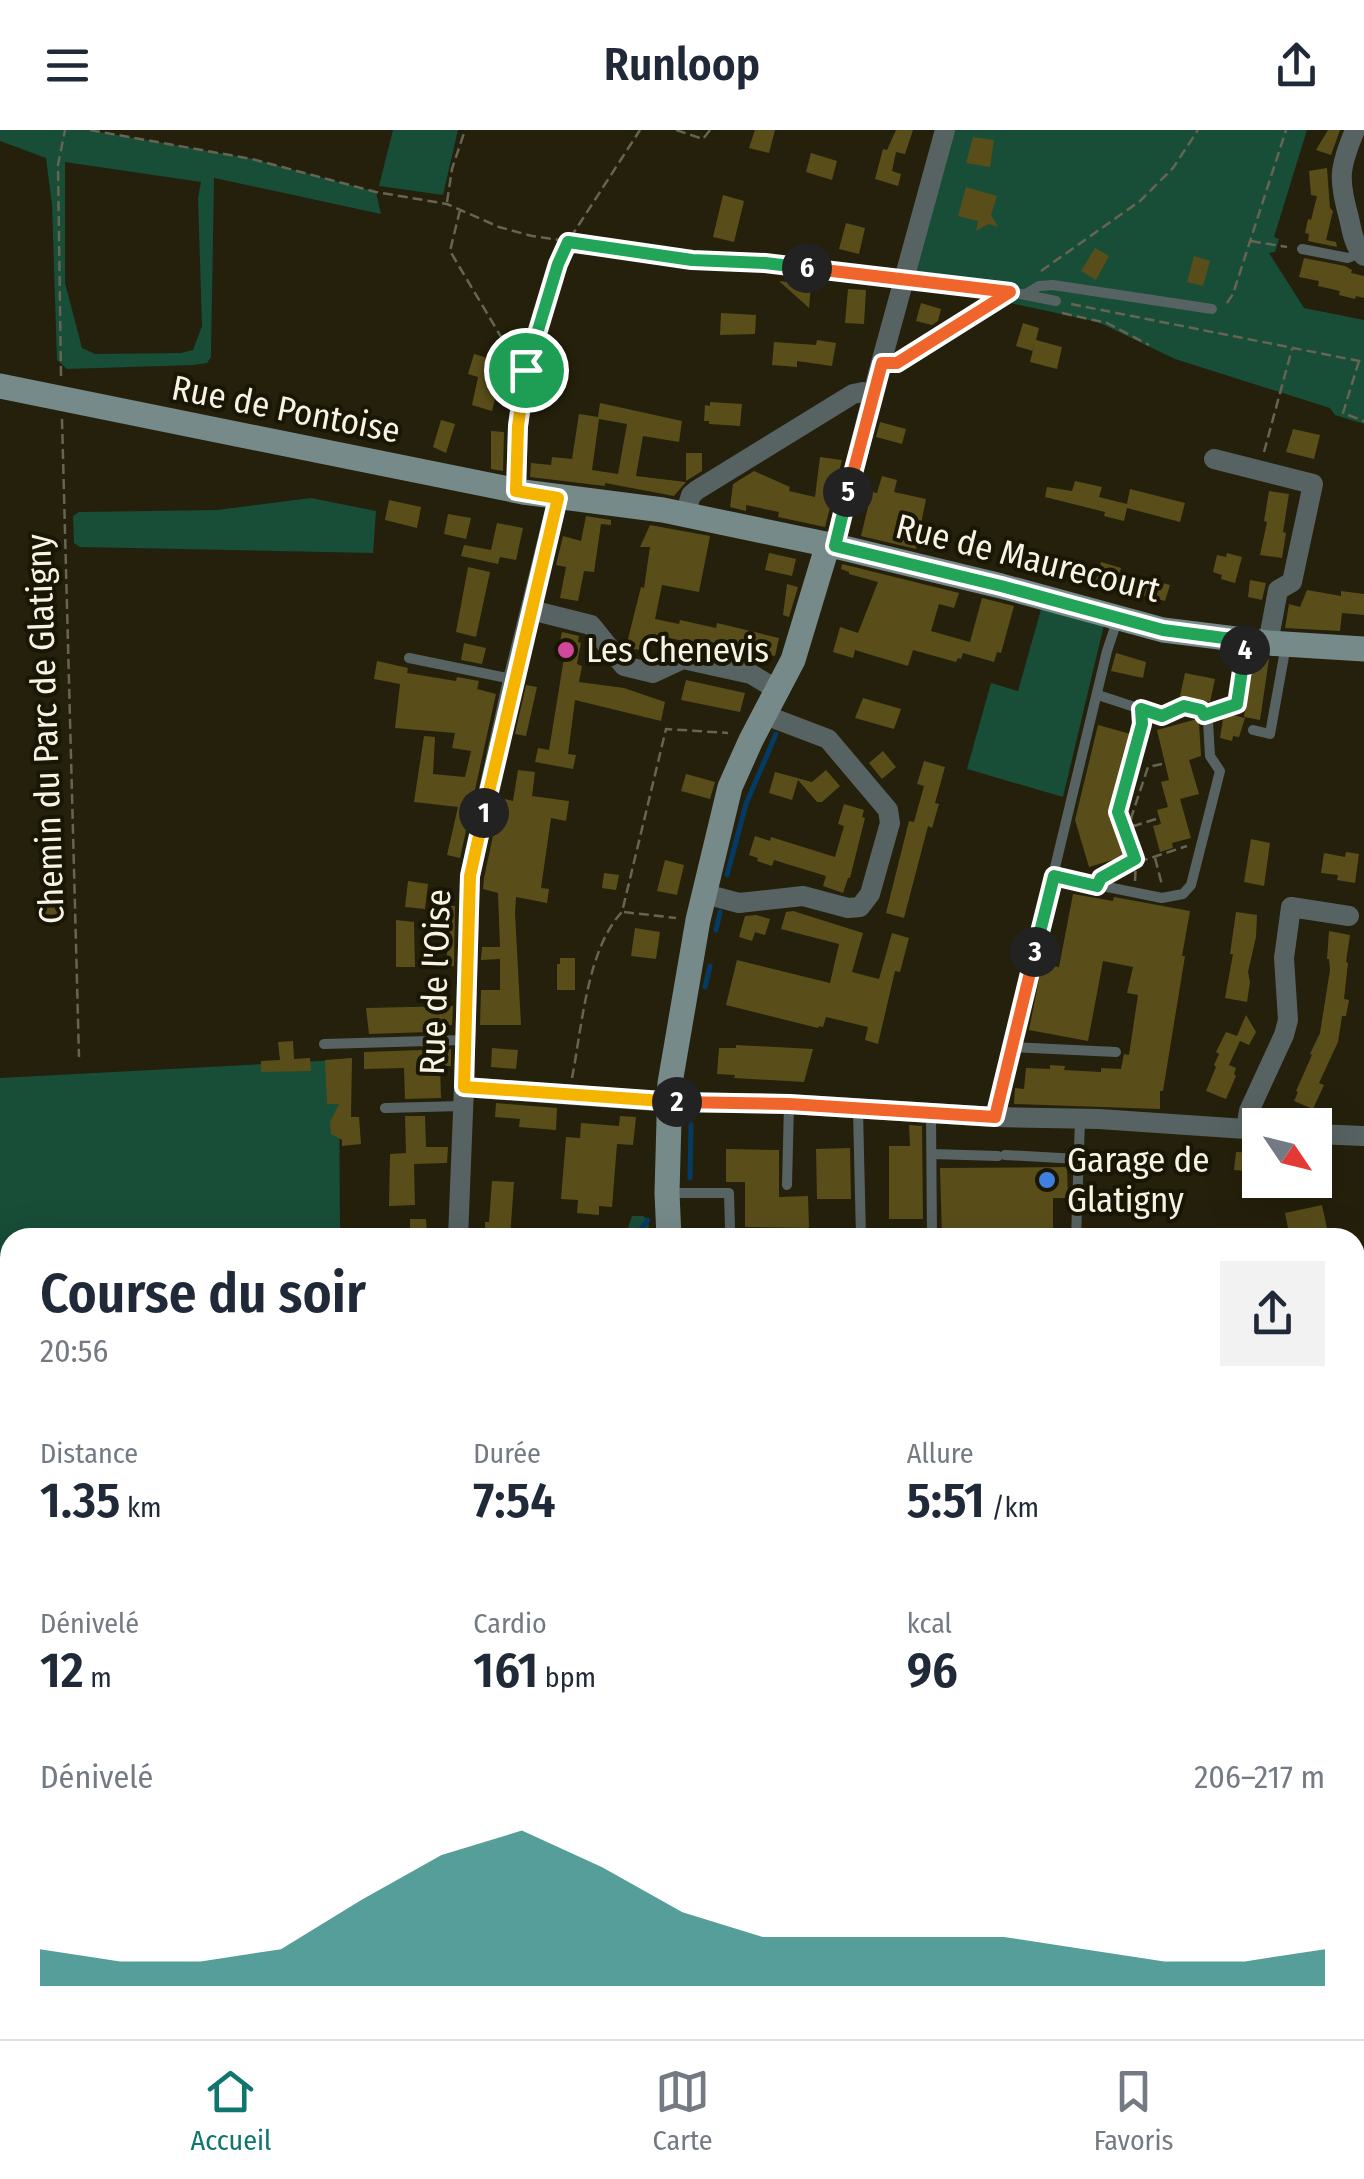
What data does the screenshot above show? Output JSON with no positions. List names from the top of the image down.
{
  "streets": {
    "main road": ["Rue de Pontoise", "Rue de Maurecourt"],
    "street": ["Rue de l'Oise"],
    "path": ["Chemin du Parc de Glatigny"]
  },
  "crossings": [
    ["Rue de Pontoise", "Rue de Maurecourt"],
    ["Rue de Pontoise", "Chemin du Parc de Glatigny"],
    ["Rue de Pontoise", "Rue de l'Oise"],
    ["Rue de Maurecourt", "Rue de l'Oise"]
  ],
  "places": ["Les Chenevis", "Garage de Glatigny"],
  "north": "bottom right",
  "page": {
    "header": "Runloop",
    "pins": [
      "6",
      "5",
      "4",
      "1",
      "3",
      "2"
    ],
    "heading": ["Course du soir", "20:56"],
    "stats": [
      ["Distance", "1.35 km"],
      ["Durée", "7:54"],
      ["Allure", "5:51 /km"],
      ["Dénivelé", "12 m"],
      ["Cardio", "161 bpm"],
      ["kcal", "96"]
    ],
    "chart": ["Dénivelé", "206–217 m"],
    "tabs": ["Accueil", "Carte", "Favoris"]
  }
}
